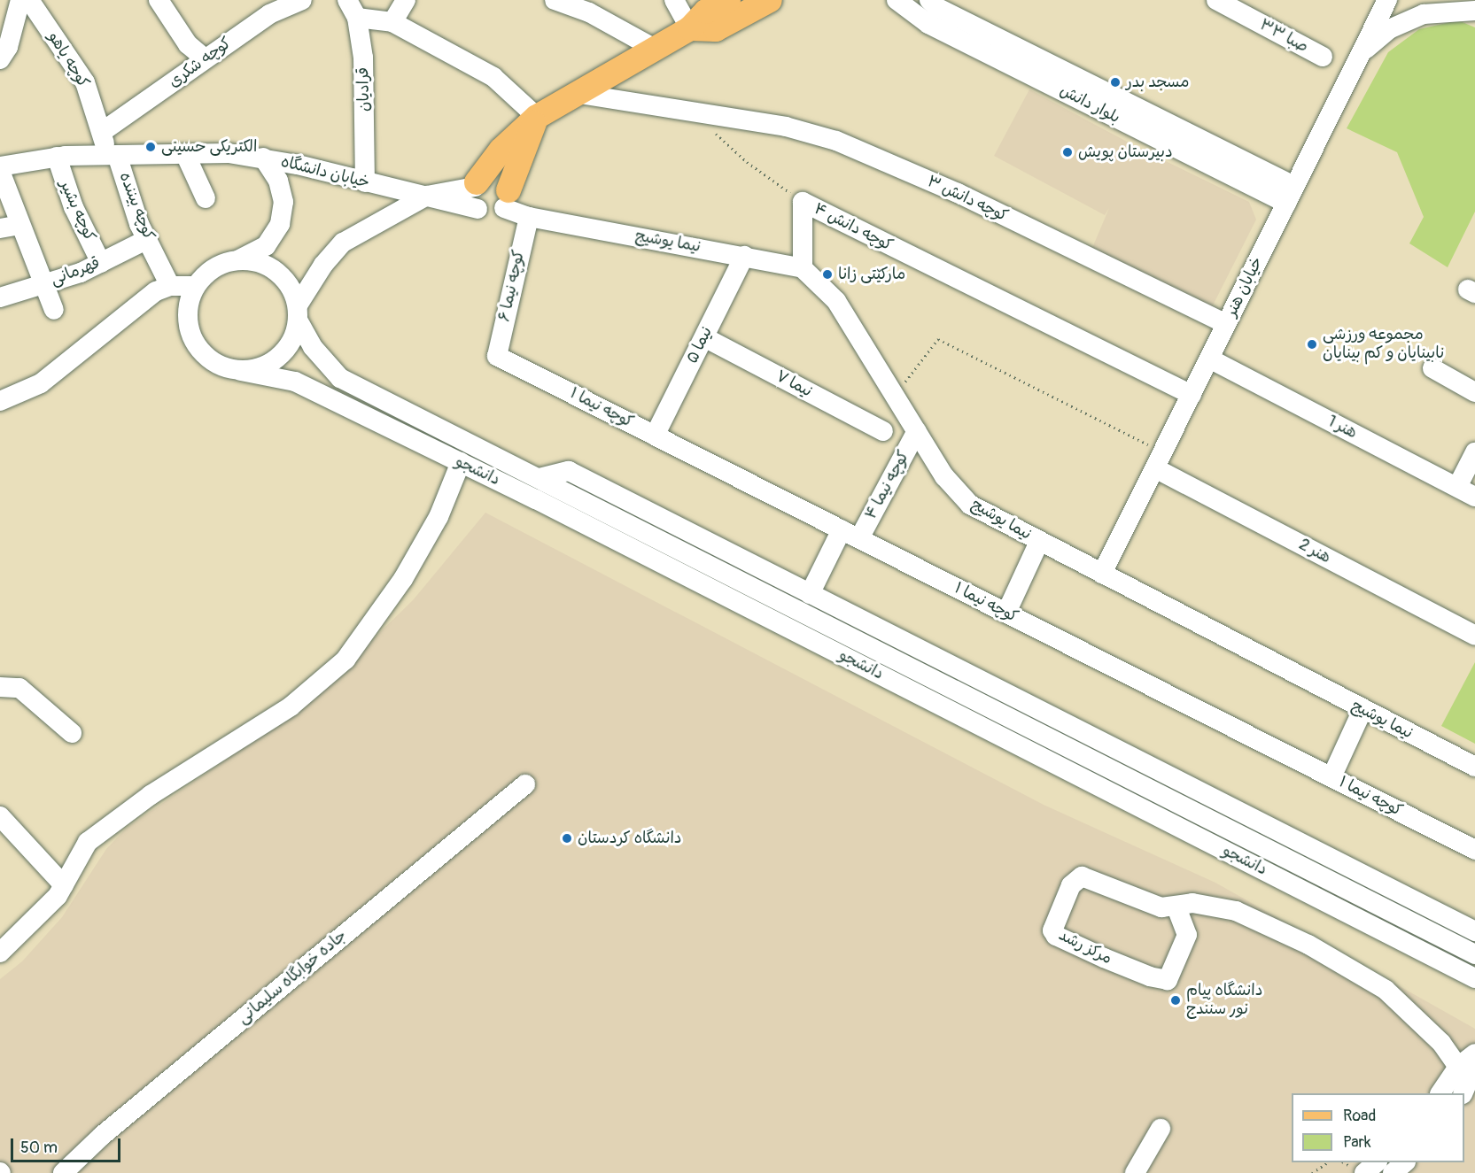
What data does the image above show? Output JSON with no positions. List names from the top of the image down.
{
  "streets": {
    "street": [
      "۳۳ صبا",
      "کوچه یاهو",
      "کوچه شکری",
      "قرادیان",
      "بلوار دانش",
      "خیابان دانشگاه",
      "کوچه دانش ۳",
      "کوچه بیننده",
      "کوچه بشیر",
      "کوچه دانش ۴",
      "نیما یوشیج",
      "قهرمانی",
      "کوچه نیما ۶",
      "خیابان هنر",
      "نیما ۵",
      "نیما ۷",
      "کوچه نیما ۱",
      "هنر 1",
      "دانشجو",
      "کوچه نیما ۴",
      "هنر 2",
      "مرکز رشد",
      "جاده خوابگاه سلیمانی"
    ]
  },
  "crossings": [
    ["کوچه یاهو", "کوچه شکری"],
    ["کوچه یاهو", "خیابان دانشگاه"],
    ["کوچه یاهو", "کوچه بیننده"],
    ["قرادیان", "خیابان دانشگاه"],
    ["بلوار دانش", "خیابان هنر"],
    ["خیابان دانشگاه", "کوچه بیننده"],
    ["خیابان دانشگاه", "کوچه بشیر"],
    ["خیابان دانشگاه", "نیما یوشیج"],
    ["کوچه دانش ۳", "کوچه دانش ۴"],
    ["کوچه دانش ۳", "خیابان هنر"],
    ["کوچه بیننده", "قهرمانی"],
    ["کوچه بشیر", "قهرمانی"],
    ["کوچه دانش ۴", "خیابان هنر"],
    ["نیما یوشیج", "کوچه نیما ۶"],
    ["نیما یوشیج", "خیابان هنر"],
    ["نیما یوشیج", "نیما ۵"],
    ["نیما یوشیج", "کوچه نیما ۴"],
    ["کوچه نیما ۶", "کوچه نیما ۱"],
    ["خیابان هنر", "هنر 1"],
    ["خیابان هنر", "هنر 2"],
    ["نیما ۵", "نیما ۷"],
    ["نیما ۵", "کوچه نیما ۱"],
    ["کوچه نیما ۱", "کوچه نیما ۴"]
  ],
  "places": [
    "مسجد بدر",
    "الکتریکی حسینی",
    "دبیرستان پویش",
    "مارکێتی زانا",
    "مجموعه ورزشی نابینایان و کم بینایان",
    "دانشگاه کردستان",
    "دانشگاه پیام نور سنندج"
  ],
  "legend": ["Road", "Park"],
  "scale_bar": "50 m"
}
